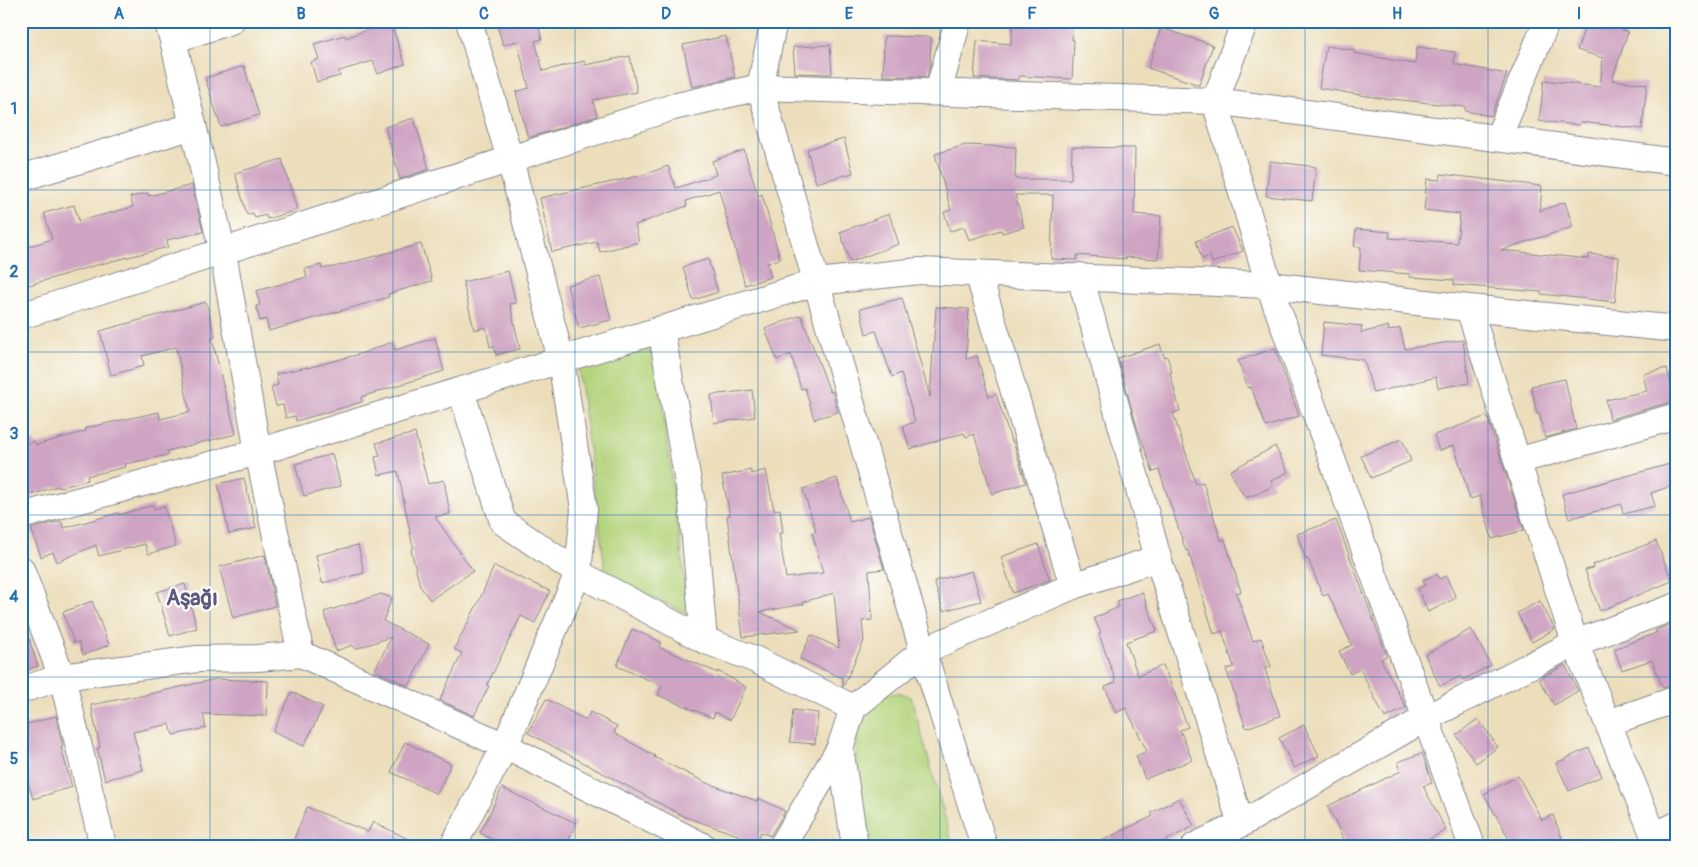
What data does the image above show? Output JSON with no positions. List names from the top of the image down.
{
  "districts": ["Aşağı"],
  "grid": {
    "columns": [
      "A",
      "B",
      "C",
      "D",
      "E",
      "F",
      "G",
      "H",
      "I"
    ],
    "rows": [
      "1",
      "2",
      "3",
      "4",
      "5"
    ]
  }
}
